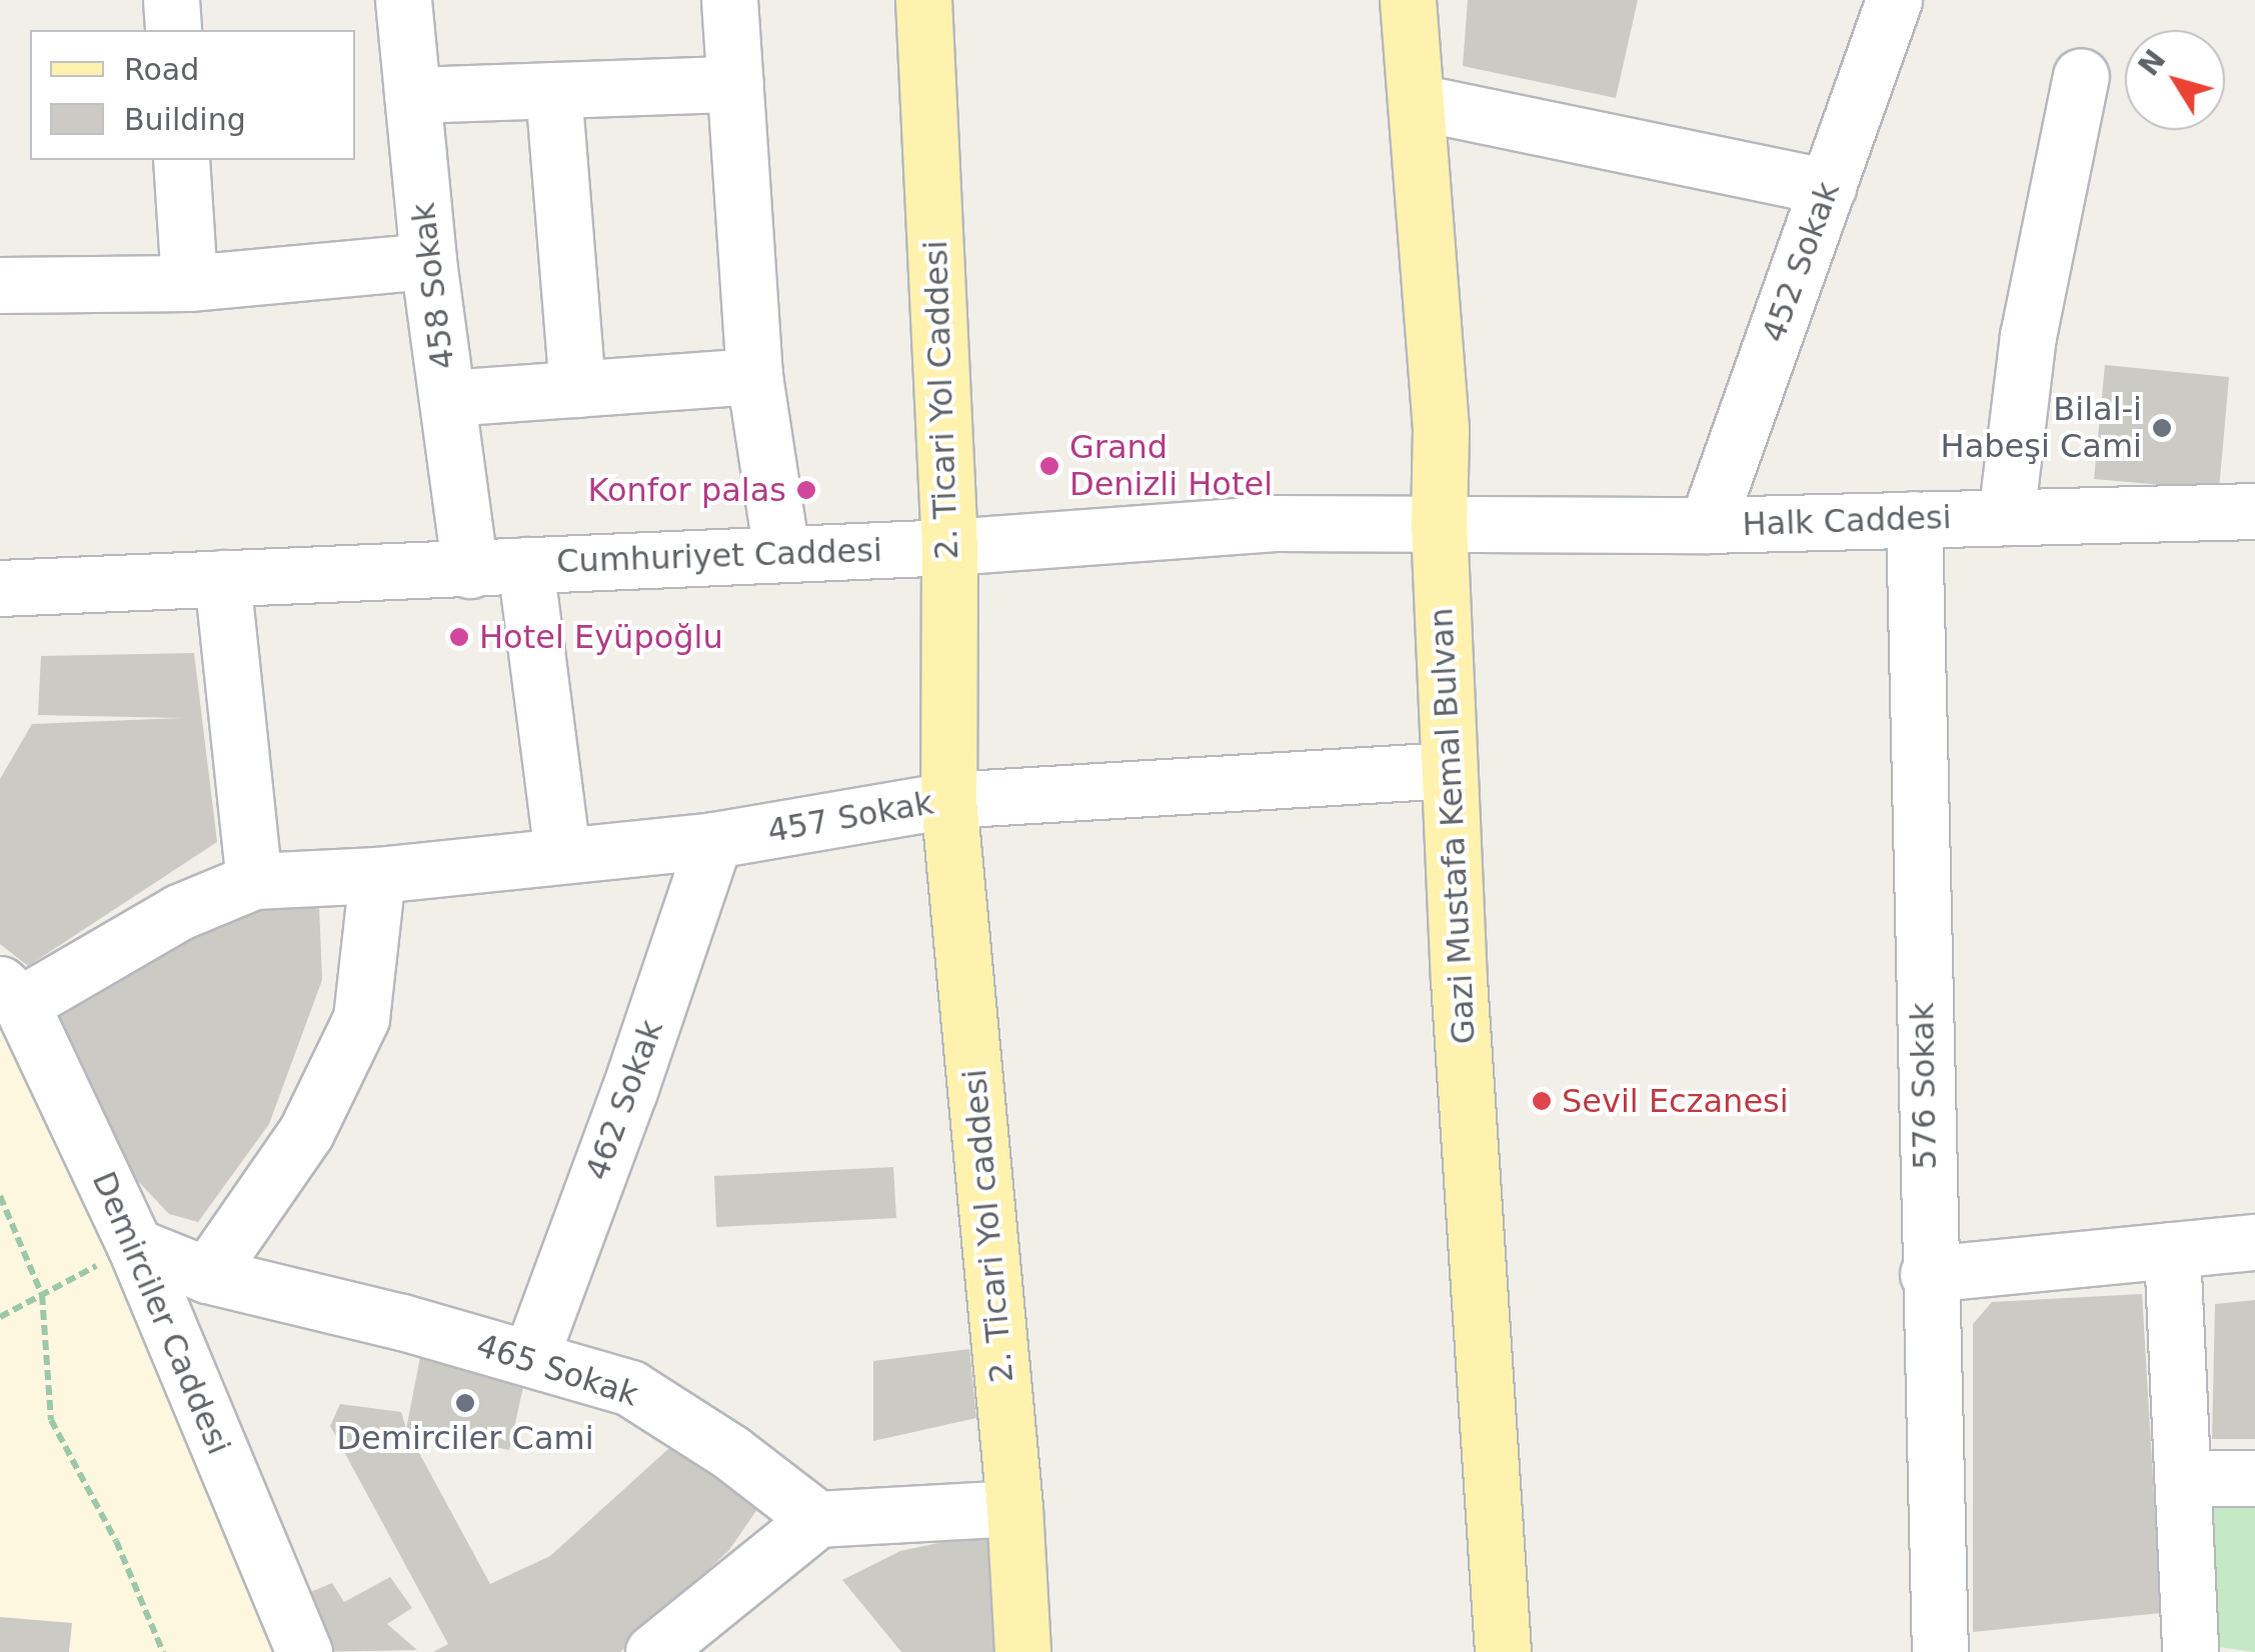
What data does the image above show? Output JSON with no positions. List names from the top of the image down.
{
  "streets": {
    "main road": ["2. Ticari Yol Caddesi", "Gazi Mustafa Kemal Bulvan", "2. Ticari Yol caddesi"],
    "street": [
      "452 Sokak",
      "458 Sokak",
      "Halk Caddesi",
      "Cumhuriyet Caddesi",
      "457 Sokak",
      "576 Sokak",
      "462 Sokak",
      "Demirciler Caddesi",
      "465 Sokak"
    ]
  },
  "crossings": [
    ["452 Sokak", "Halk Caddesi"],
    ["458 Sokak", "Cumhuriyet Caddesi"],
    ["2. Ticari Yol Caddesi", "Cumhuriyet Caddesi"],
    ["2. Ticari Yol Caddesi", "457 Sokak"],
    ["2. Ticari Yol Caddesi", "2. Ticari Yol caddesi"],
    ["Halk Caddesi", "Cumhuriyet Caddesi"],
    ["Halk Caddesi", "Gazi Mustafa Kemal Bulvan"],
    ["Halk Caddesi", "576 Sokak"],
    ["Cumhuriyet Caddesi", "Gazi Mustafa Kemal Bulvan"],
    ["457 Sokak", "Gazi Mustafa Kemal Bulvan"],
    ["457 Sokak", "462 Sokak"],
    ["457 Sokak", "2. Ticari Yol caddesi"],
    ["457 Sokak", "Demirciler Caddesi"],
    ["462 Sokak", "465 Sokak"],
    ["Demirciler Caddesi", "465 Sokak"]
  ],
  "places": [
    "Bilal-i Habeşi Cami",
    "Grand Denizli Hotel",
    "Konfor palas",
    "Hotel Eyüpoğlu",
    "Sevil Eczanesi",
    "Demirciler Cami"
  ],
  "legend": ["Road", "Building"],
  "north": "top left"
}
